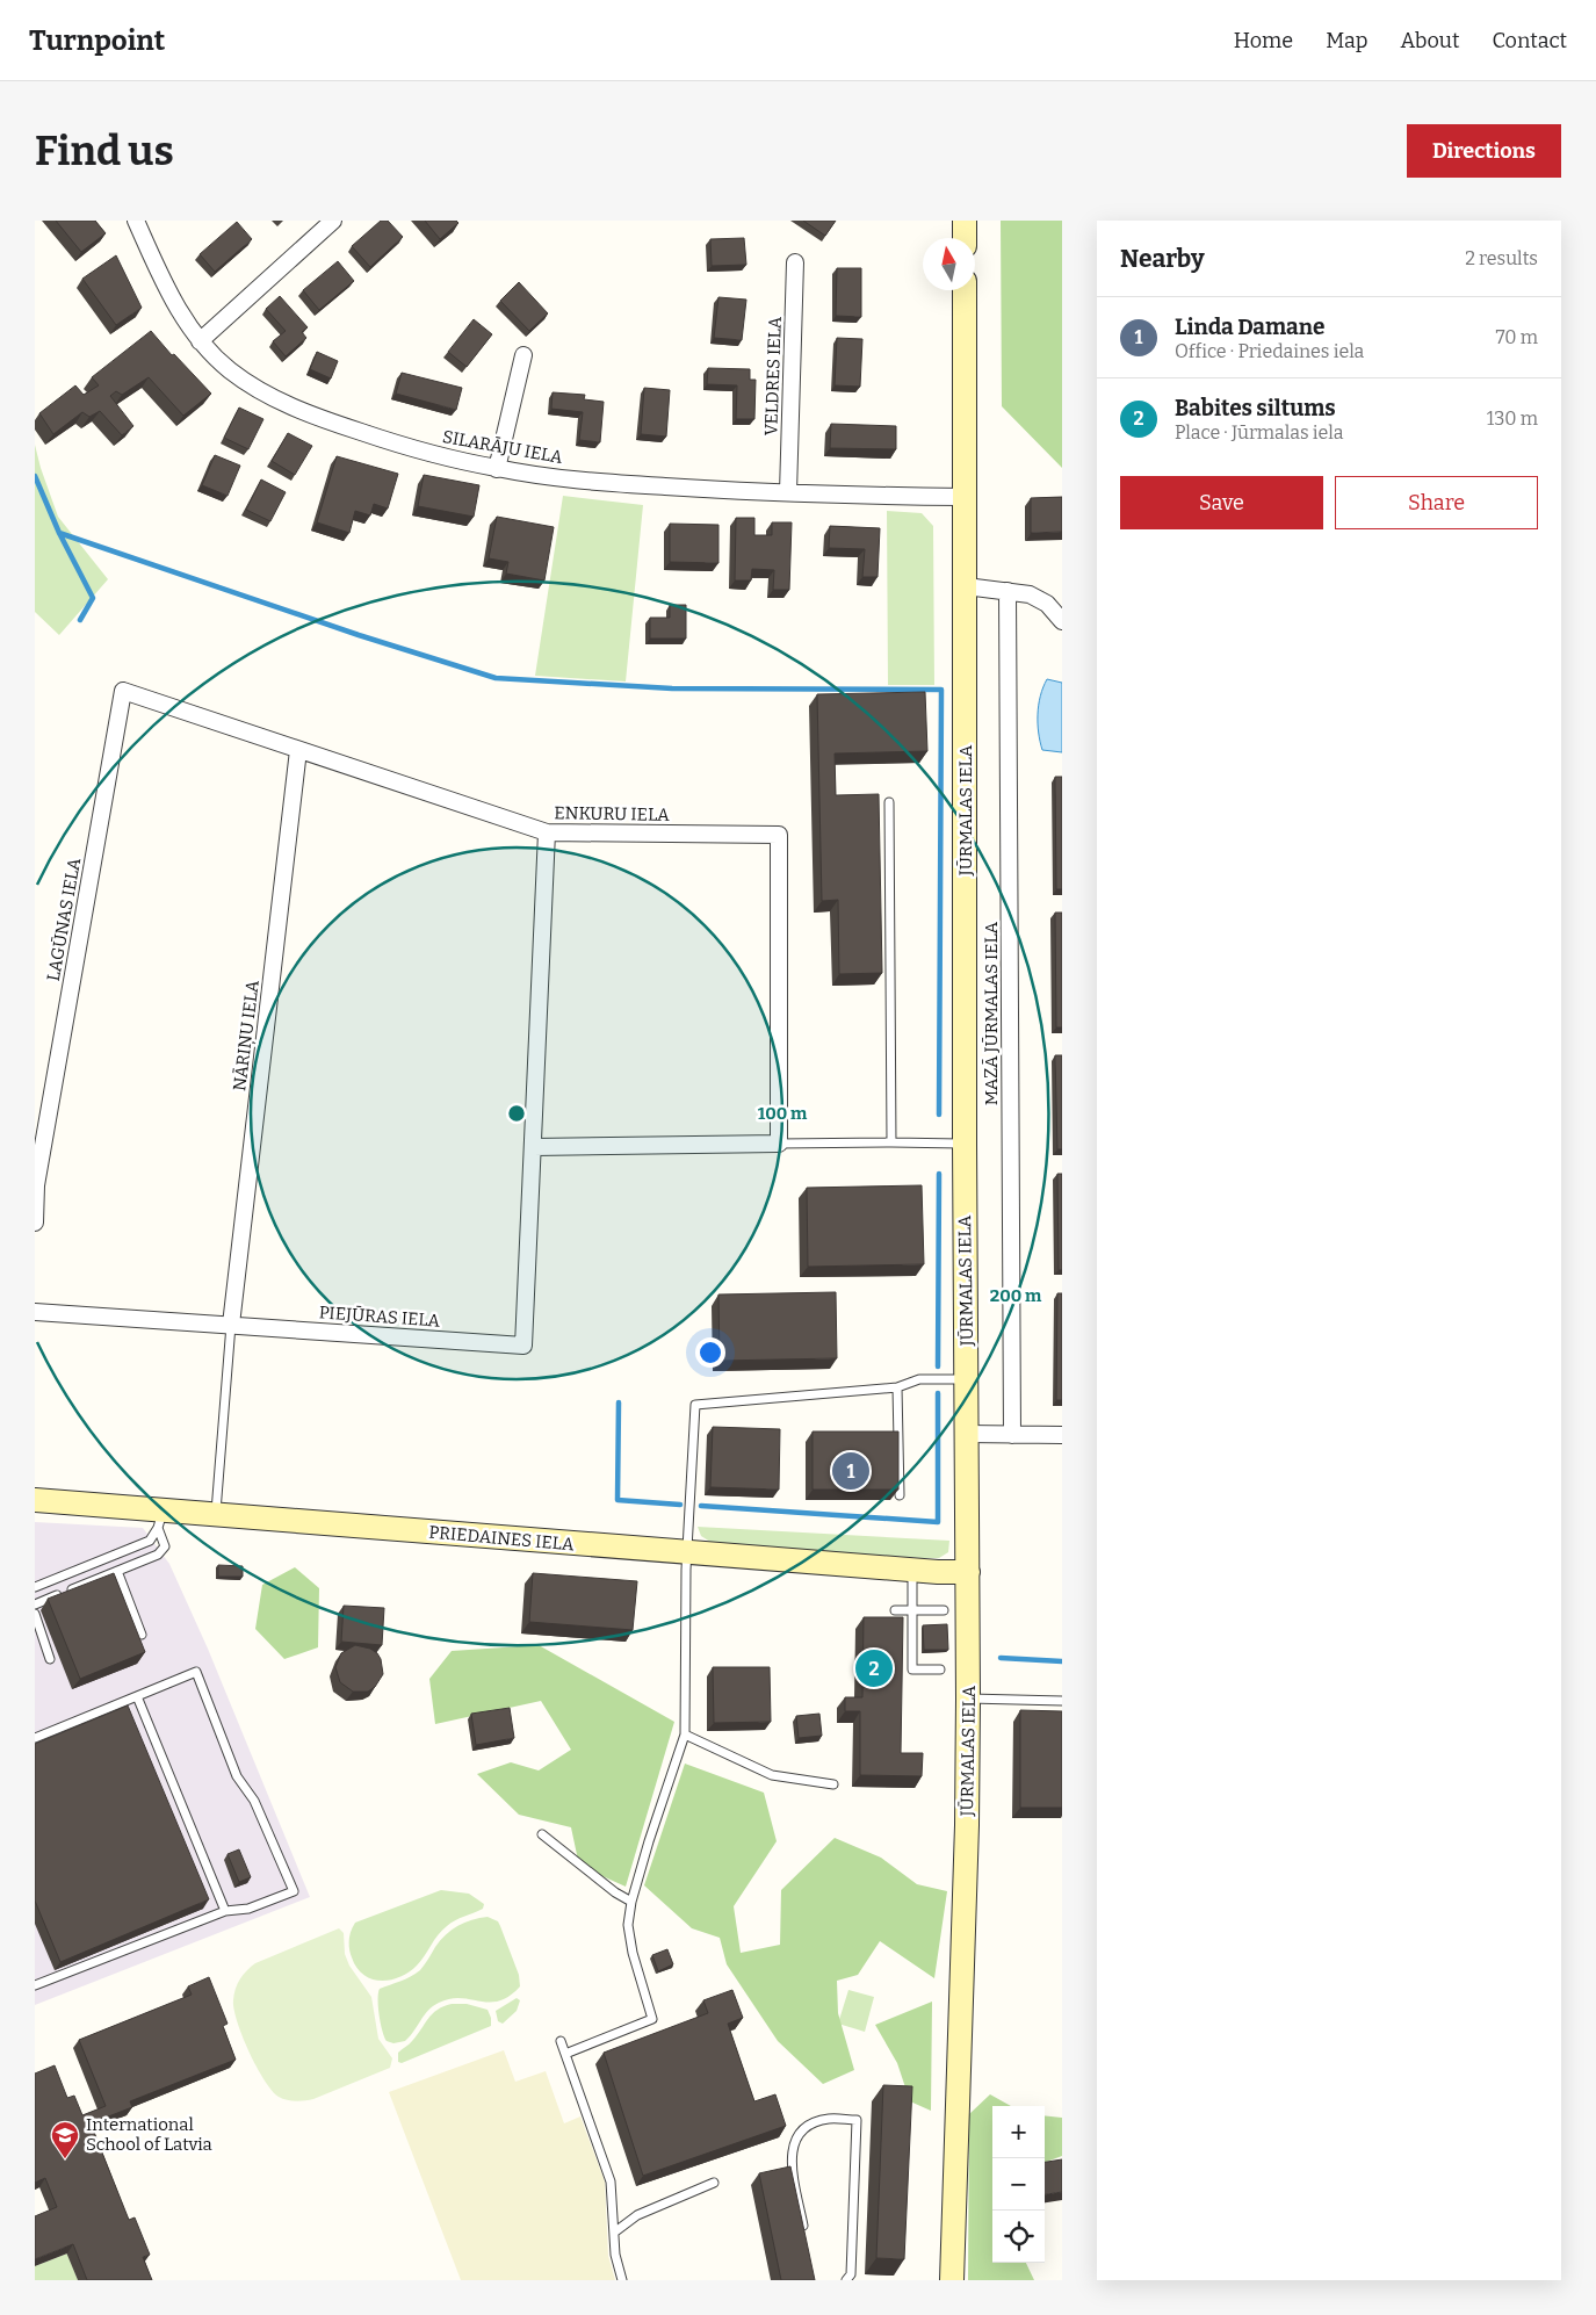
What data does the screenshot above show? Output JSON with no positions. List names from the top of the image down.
{
  "streets": {
    "main road": ["JŪRMALAS IELA", "PRIEDAINES IELA"],
    "street": [
      "VELDRES IELA",
      "SILARĀJU IELA",
      "ENKURU IELA",
      "LAGŪNAS IELA",
      "MAZĀ JŪRMALAS IELA",
      "NĀRIŅU IELA",
      "PIEJŪRAS IELA"
    ]
  },
  "crossings": [
    ["VELDRES IELA", "SILARĀJU IELA"],
    ["SILARĀJU IELA", "JŪRMALAS IELA"],
    ["JŪRMALAS IELA", "PRIEDAINES IELA"],
    ["ENKURU IELA", "LAGŪNAS IELA"],
    ["ENKURU IELA", "NĀRIŅU IELA"],
    ["ENKURU IELA", "PIEJŪRAS IELA"],
    ["NĀRIŅU IELA", "PIEJŪRAS IELA"]
  ],
  "places": {
    "school or university": ["International School of Latvia"]
  },
  "north": "top",
  "page": {
    "header": "Turnpoint",
    "nav": [
      "Home",
      "Map",
      "About",
      "Contact"
    ],
    "buttons": [
      "Directions",
      ["Save", "Share"]
    ],
    "title": "Find us",
    "heading": ["Nearby", "2 results"],
    "list": [
      {
        "mark": "1",
        "name": "Linda Damane",
        "note": "Office · Priedaines iela",
        "value": "70 m"
      },
      {
        "mark": "2",
        "name": "Babites siltums",
        "note": "Place · Jūrmalas iela",
        "value": "130 m"
      }
    ],
    "pins": ["1", "2"],
    "map_buttons": ["+", "−"]
  },
  "rings": ["100 m", "200 m"]
}
